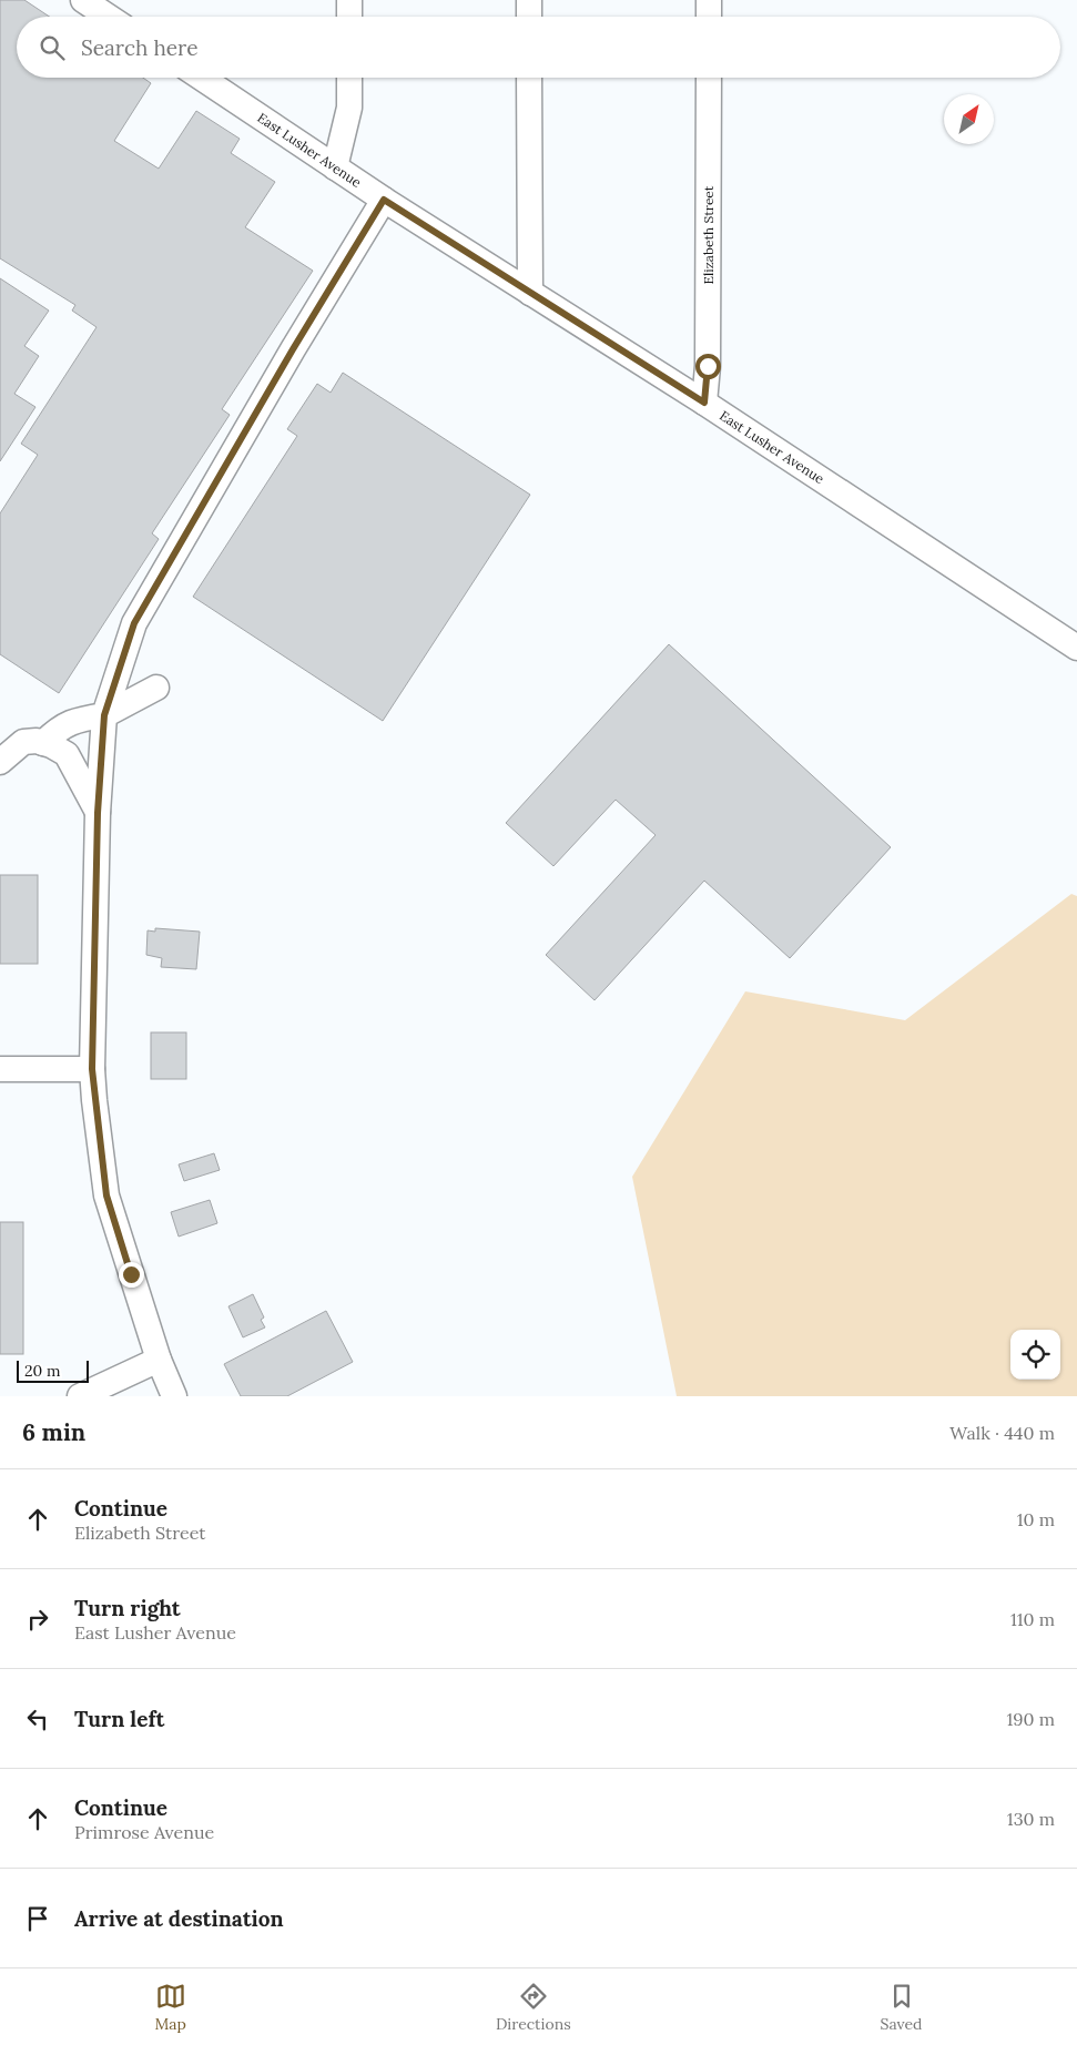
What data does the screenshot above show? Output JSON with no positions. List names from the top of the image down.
{
  "streets": {
    "street": ["East Lusher Avenue", "Elizabeth Street"]
  },
  "crossings": [
    ["East Lusher Avenue", "Elizabeth Street"]
  ],
  "scale_bar": "20 m",
  "north": "top right",
  "page": {
    "search": "Search here",
    "scale": "20 m",
    "heading": ["6 min", "Walk · 440 m"],
    "list": [
      ["Continue", "Elizabeth Street", "10 m"],
      ["Turn right", "East Lusher Avenue", "110 m"],
      ["Turn left", "190 m"],
      ["Continue", "Primrose Avenue", "130 m"],
      "Arrive at destination"
    ],
    "nav": ["Map", "Directions", "Saved"]
  }
}
